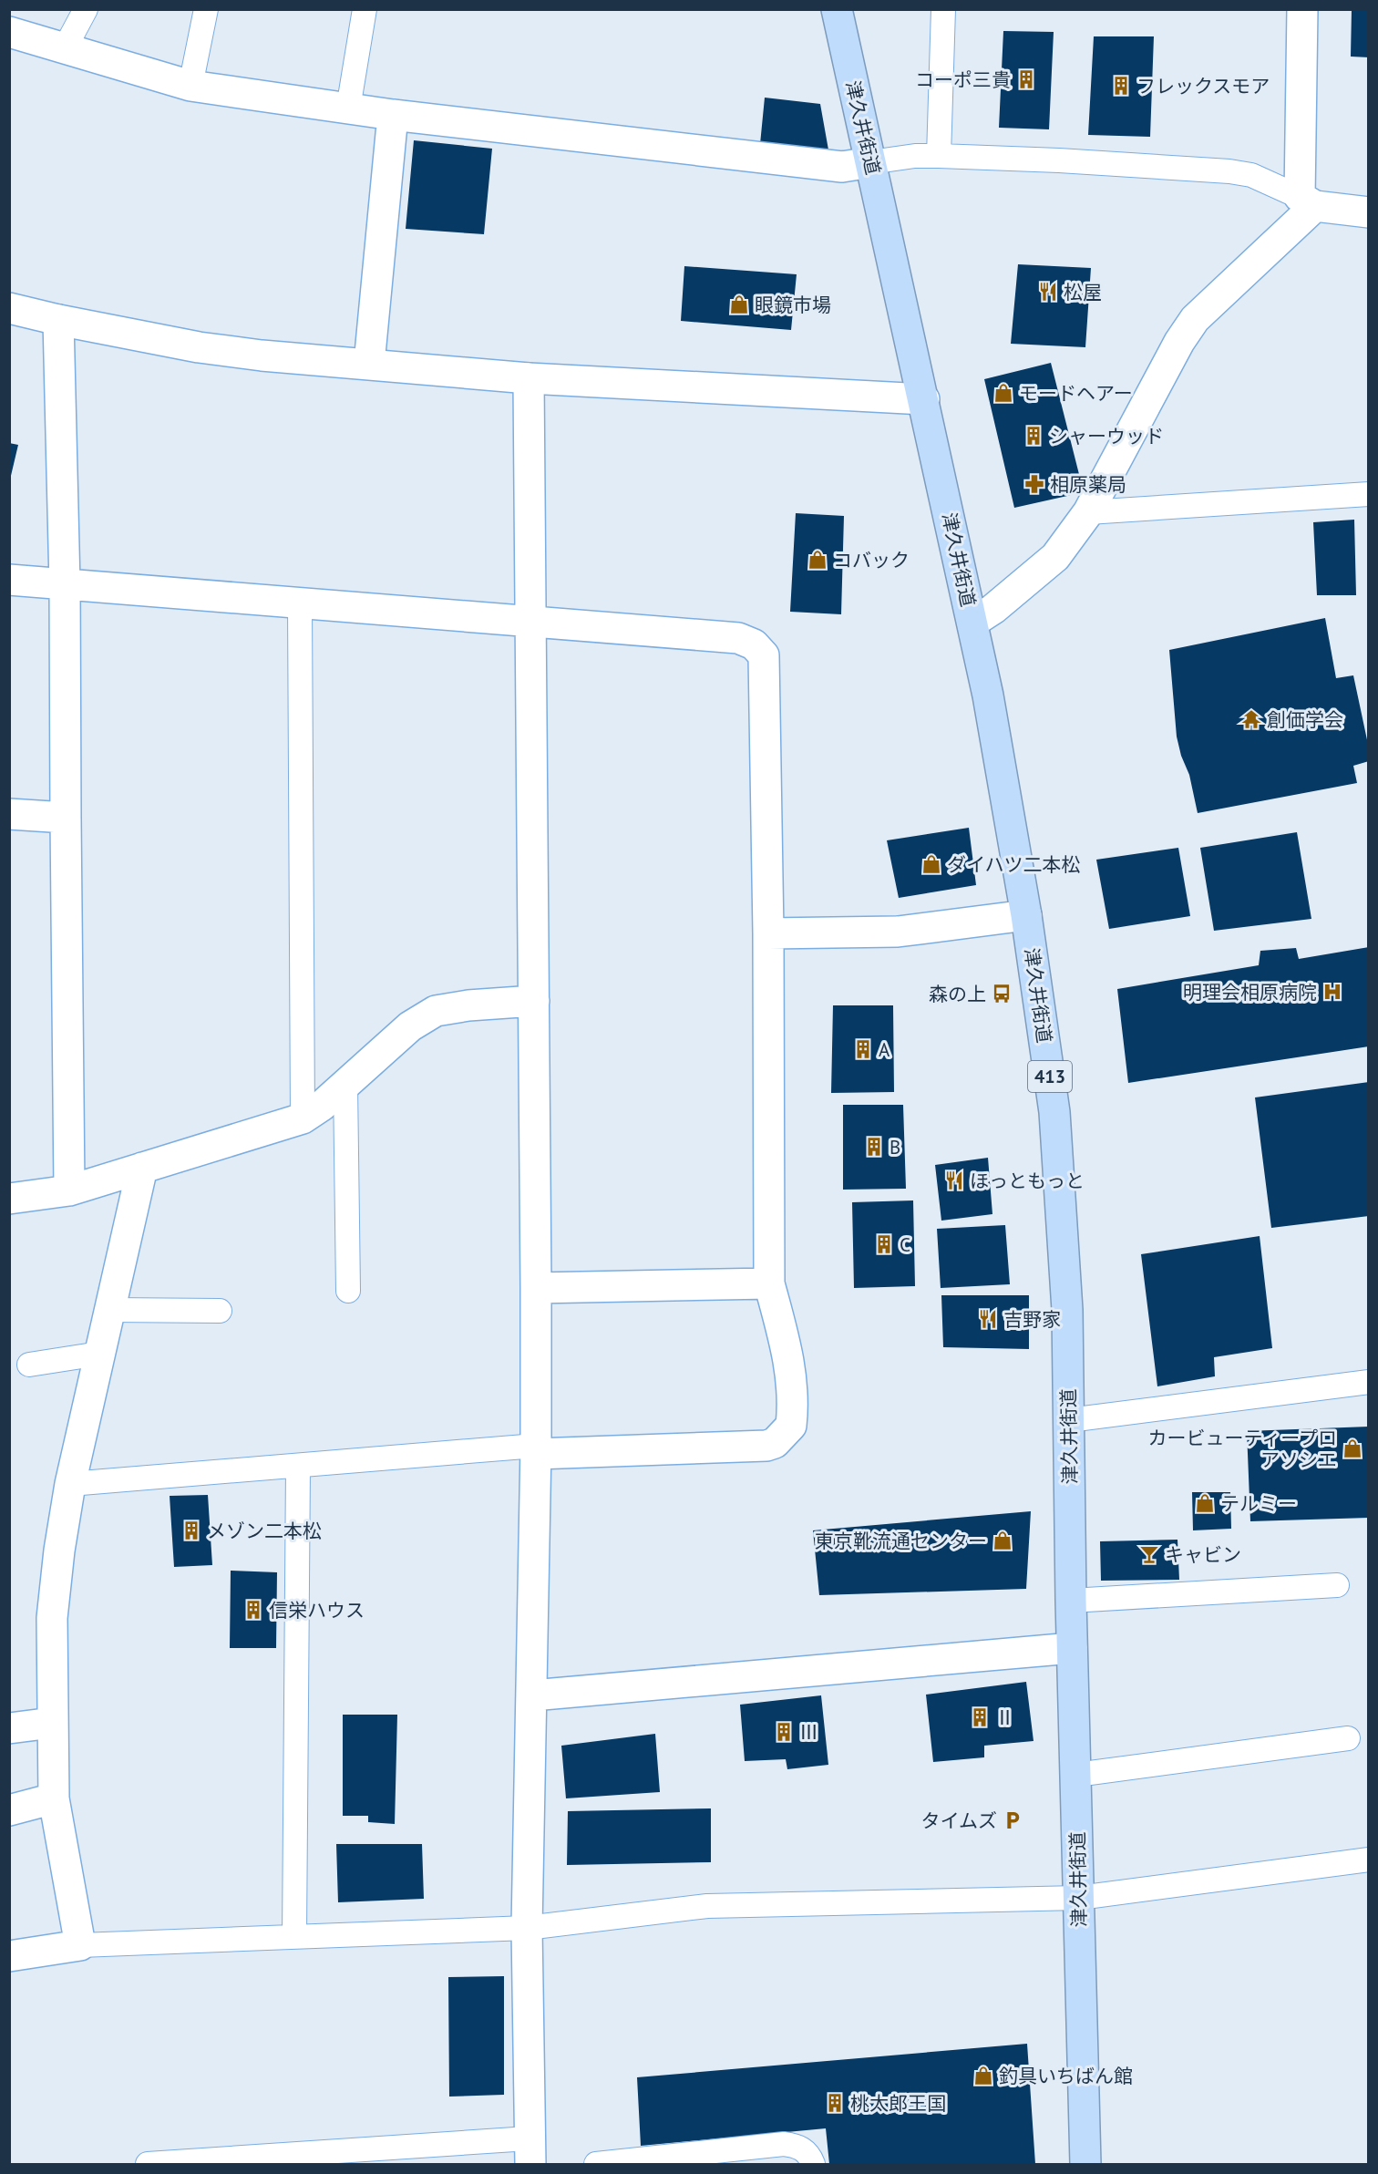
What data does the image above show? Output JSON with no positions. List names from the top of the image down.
{
  "streets": {
    "highway": ["津久井街道", "413"]
  },
  "places": {
    "building": [
      "コーポ三貴",
      "フレックスモア",
      "シャーウッド",
      "A",
      "B",
      "C",
      "メゾン二本松",
      "信栄ハウス",
      "Ⅱ",
      "Ⅲ",
      "桃太郎王国"
    ],
    "restaurant": ["松屋", "ほっともっと", "吉野家"],
    "shop": [
      "眼鏡市場",
      "モードヘアー",
      "コバック",
      "ダイハツ二本松",
      "カービューティープロ アソシエ",
      "テルミー",
      "東京靴流通センター",
      "釣具いちばん館"
    ],
    "pharmacy": ["相原薬局"],
    "temple": ["創価学会"],
    "hospital": ["明理会相原病院"],
    "bus stop": ["森の上"],
    "bar": ["キャビン"],
    "parking": ["タイムズ"]
  }
}
